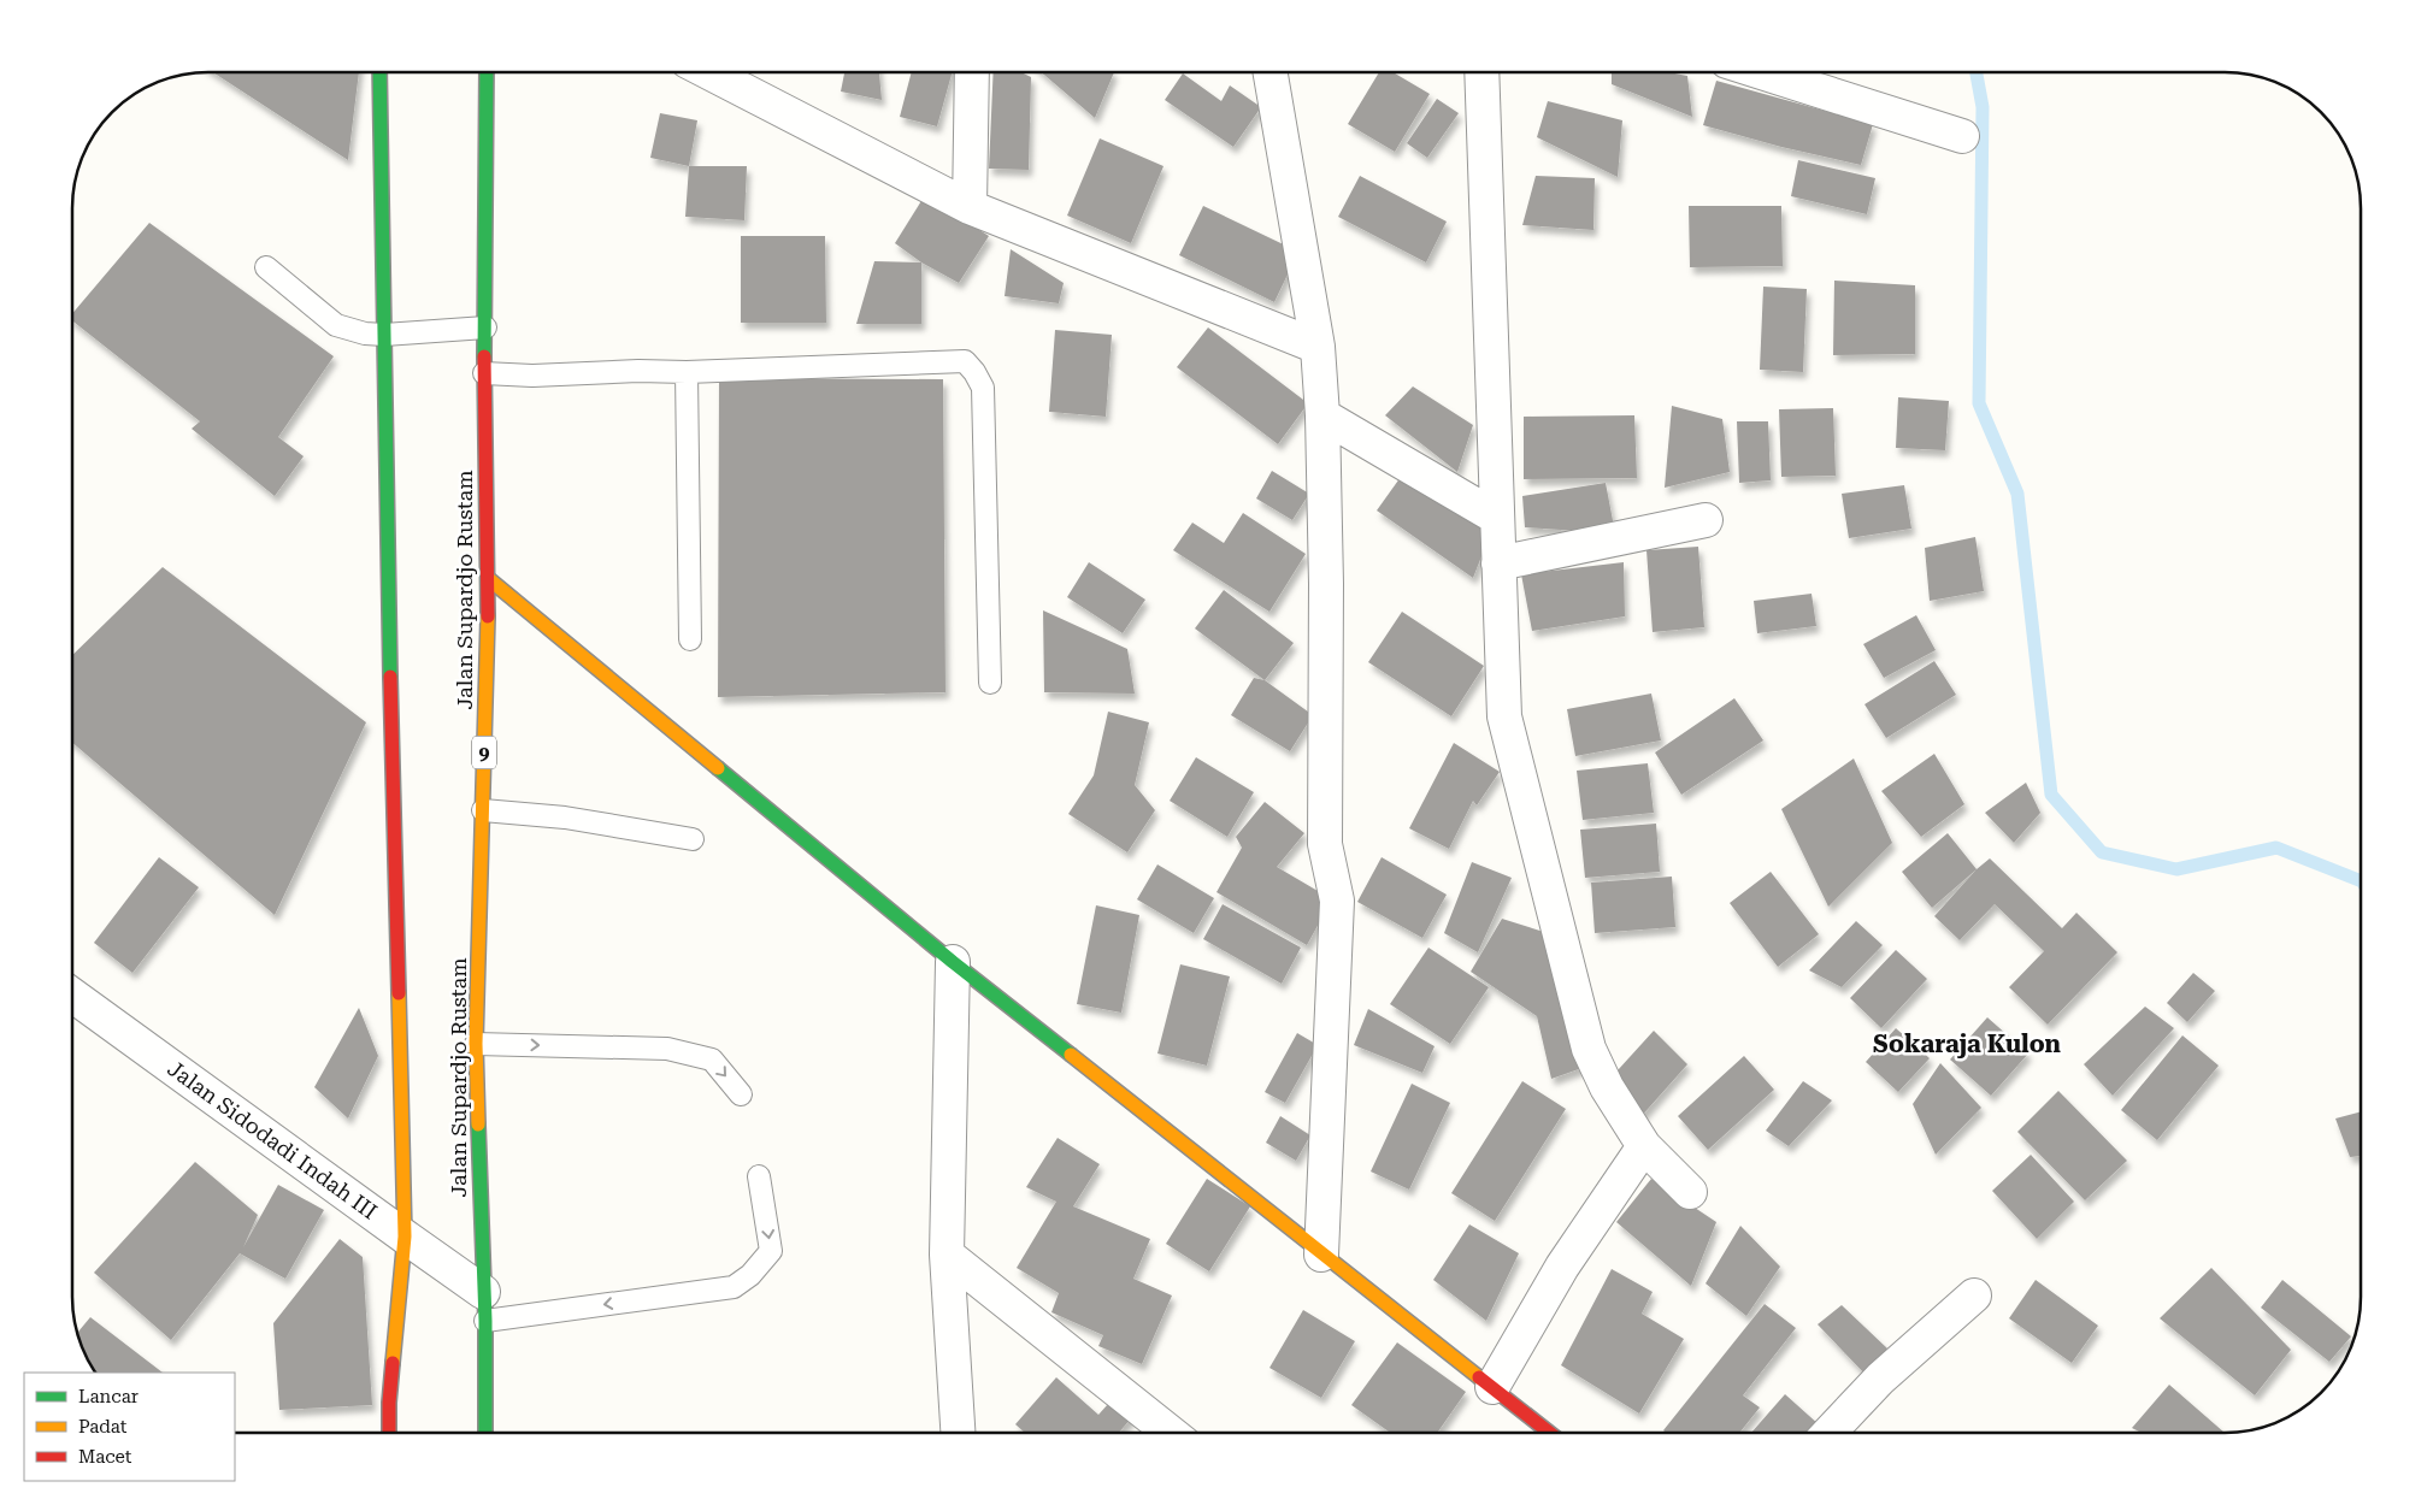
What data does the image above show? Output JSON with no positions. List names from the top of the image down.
{
  "streets": {
    "main road": ["Jalan Supardjo Rustam", "9"],
    "street": ["Jalan Sidodadi Indah III"]
  },
  "crossings": [
    ["Jalan Supardjo Rustam", "Jalan Sidodadi Indah III"]
  ],
  "districts": ["Sokaraja Kulon"],
  "legend": ["Lancar", "Padat", "Macet"]
}
